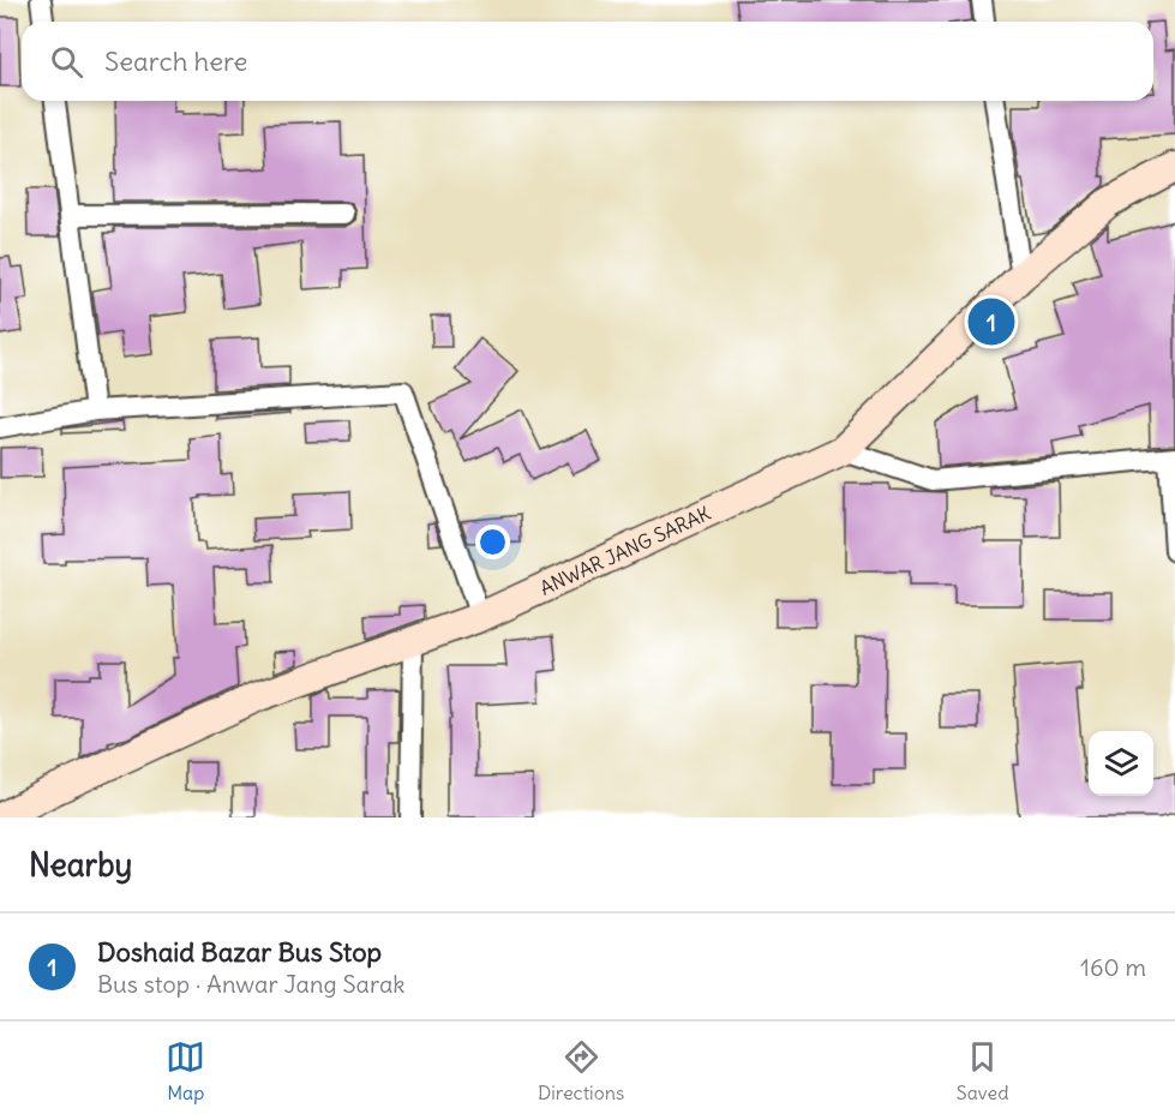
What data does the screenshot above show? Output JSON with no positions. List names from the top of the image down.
{
  "streets": {
    "main road": ["ANWAR JANG SARAK"]
  },
  "page": {
    "search": "Search here",
    "pins": "1",
    "heading": "Nearby",
    "list": [
      {
        "mark": "1",
        "name": "Doshaid Bazar Bus Stop",
        "note": "Bus stop · Anwar Jang Sarak",
        "value": "160 m"
      }
    ],
    "nav": ["Map", "Directions", "Saved"]
  }
}
